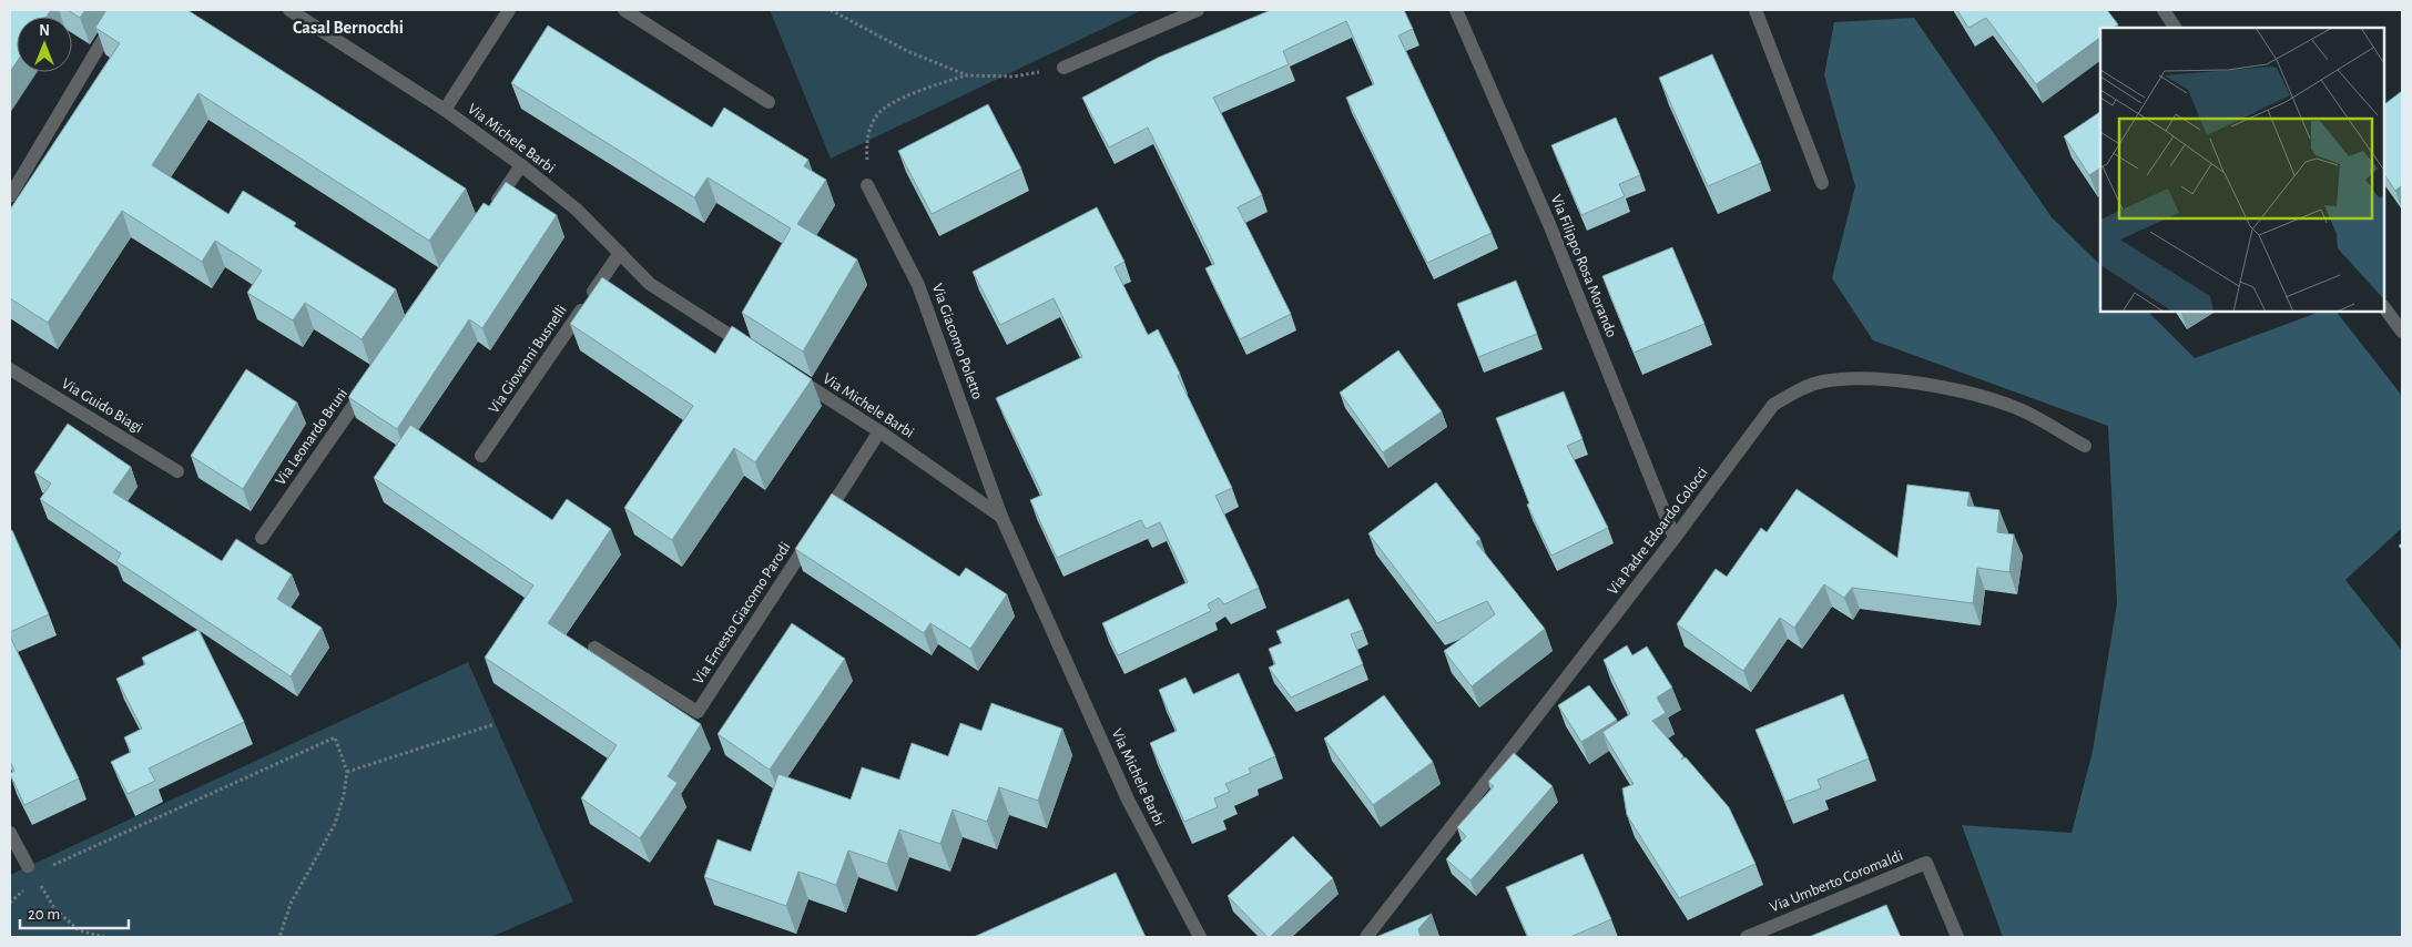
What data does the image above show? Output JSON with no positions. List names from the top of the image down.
{
  "streets": {
    "street": [
      "Via Michele Barbi",
      "Via Filippo Rosa Morando",
      "Via Giacomo Poletto",
      "Via Giovanni Busnelli",
      "Via Guido Biagi",
      "Via Leonardo Bruni",
      "Via Padre Edoardo Colocci",
      "Via Ernesto Giacomo Parodi",
      "Via Umberto Coromaldi"
    ]
  },
  "crossings": [
    ["Via Michele Barbi", "Via Giacomo Poletto"],
    ["Via Michele Barbi", "Via Giovanni Busnelli"],
    ["Via Michele Barbi", "Via Ernesto Giacomo Parodi"],
    ["Via Filippo Rosa Morando", "Via Padre Edoardo Colocci"]
  ],
  "districts": ["Casal Bernocchi"],
  "scale_bar": "20 m",
  "north": "top"
}
